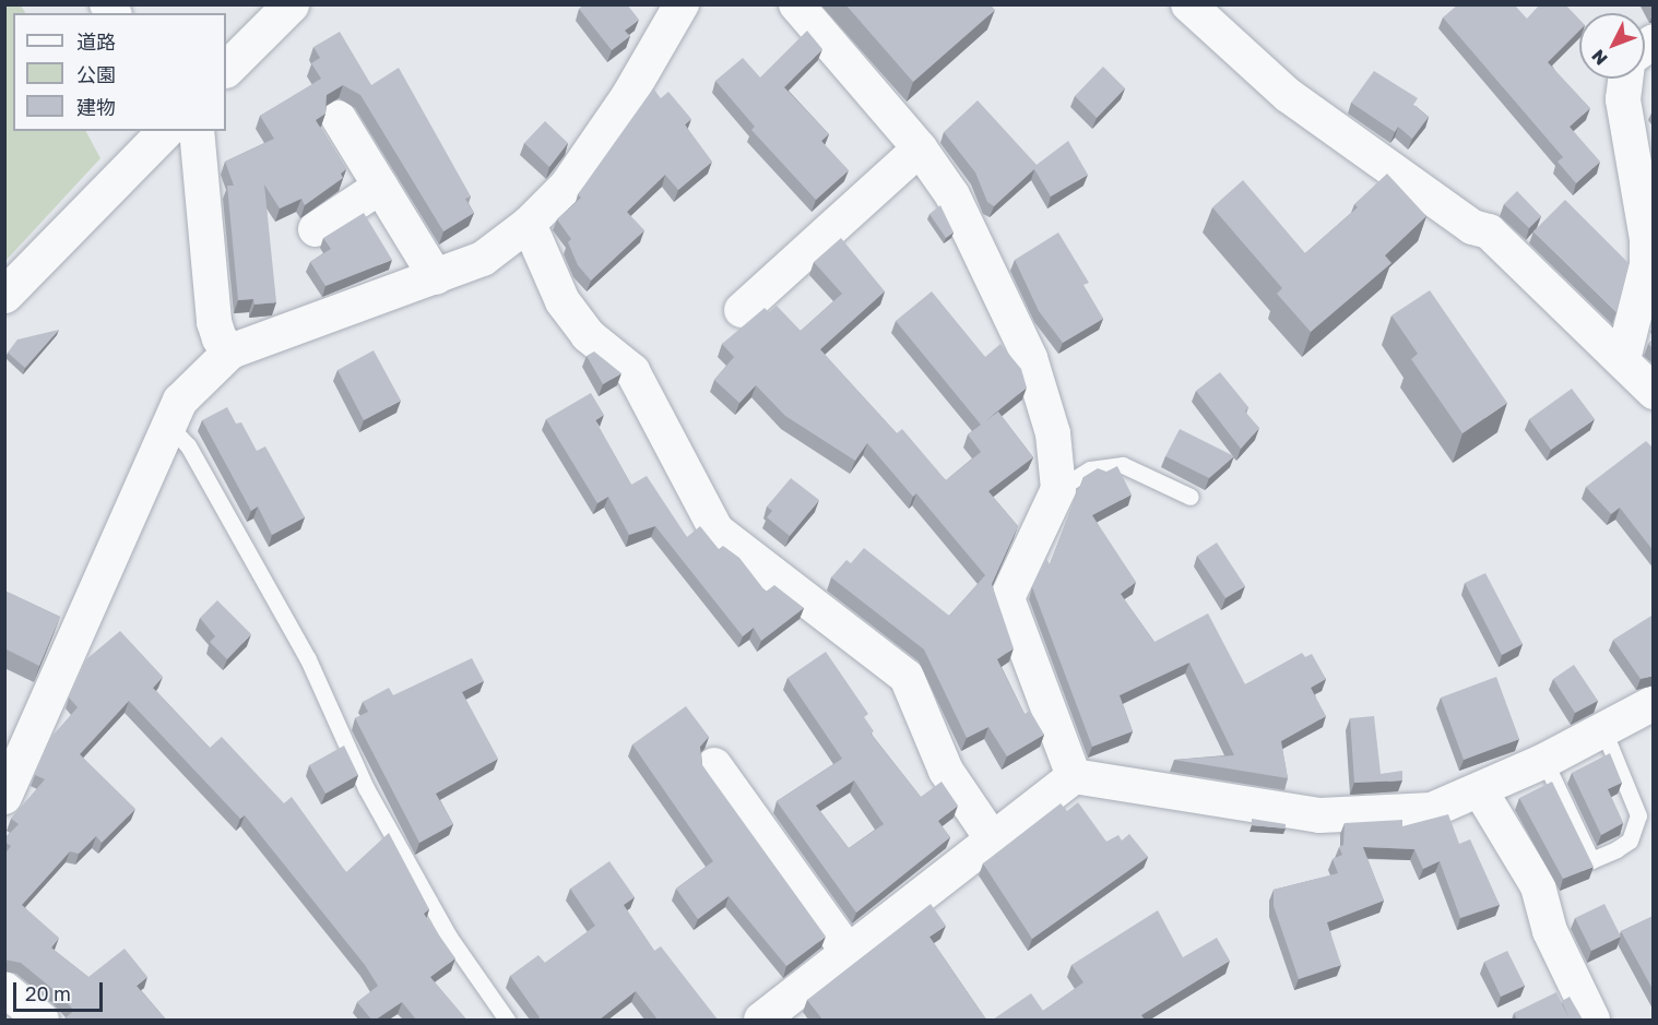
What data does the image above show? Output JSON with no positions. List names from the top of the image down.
{
  "legend": ["道路", "公園", "建物"],
  "scale_bar": "20 m",
  "north": "bottom left"
}
